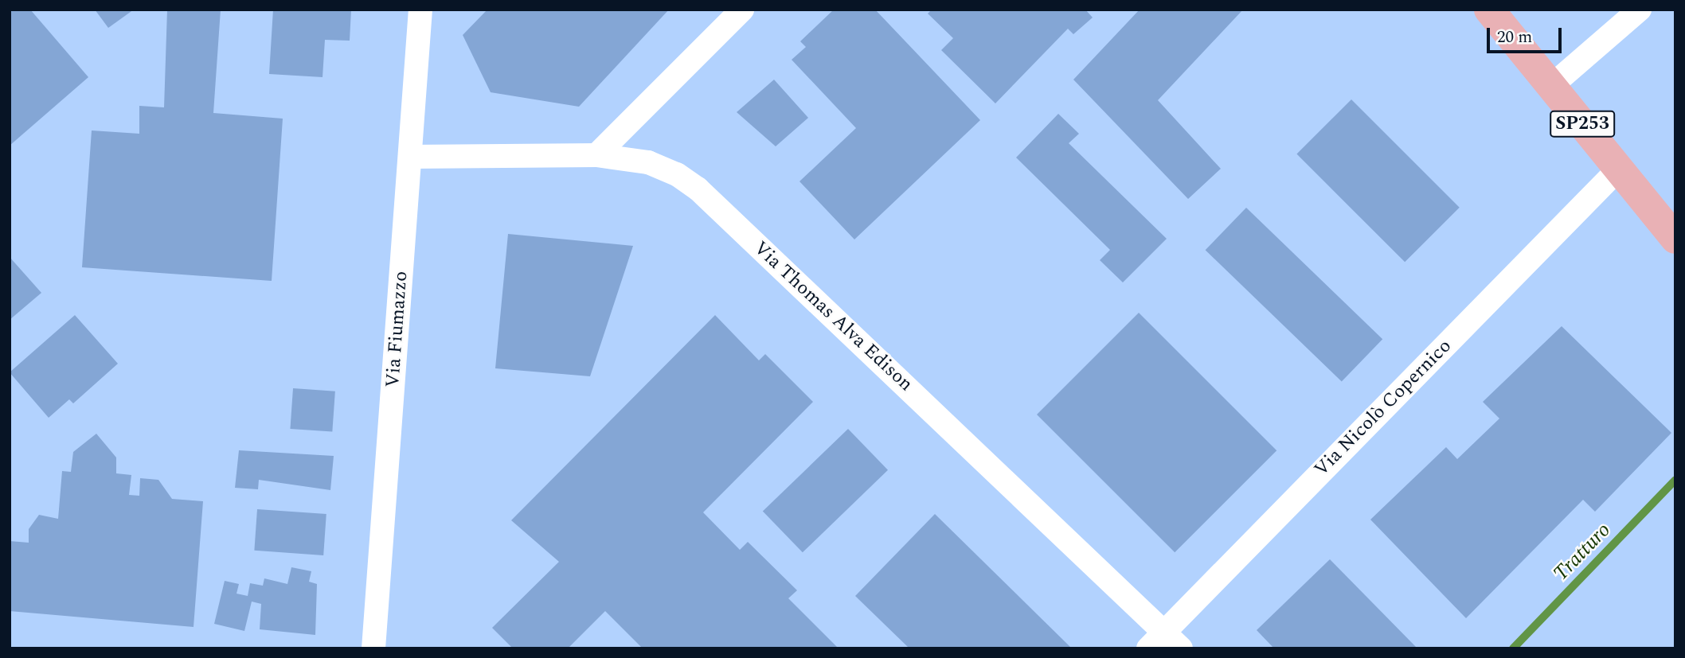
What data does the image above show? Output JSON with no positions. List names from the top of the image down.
{
  "streets": {
    "main road": ["SP253"],
    "street": ["Via Thomas Alva Edison", "Via Fiumazzo", "Via Nicolò Copernico"]
  },
  "crossings": [
    ["SP253", "Via Nicolò Copernico"],
    ["Via Thomas Alva Edison", "Via Fiumazzo"],
    ["Via Thomas Alva Edison", "Via Nicolò Copernico"]
  ],
  "water": ["Tratturo"],
  "scale_bar": "20 m"
}
